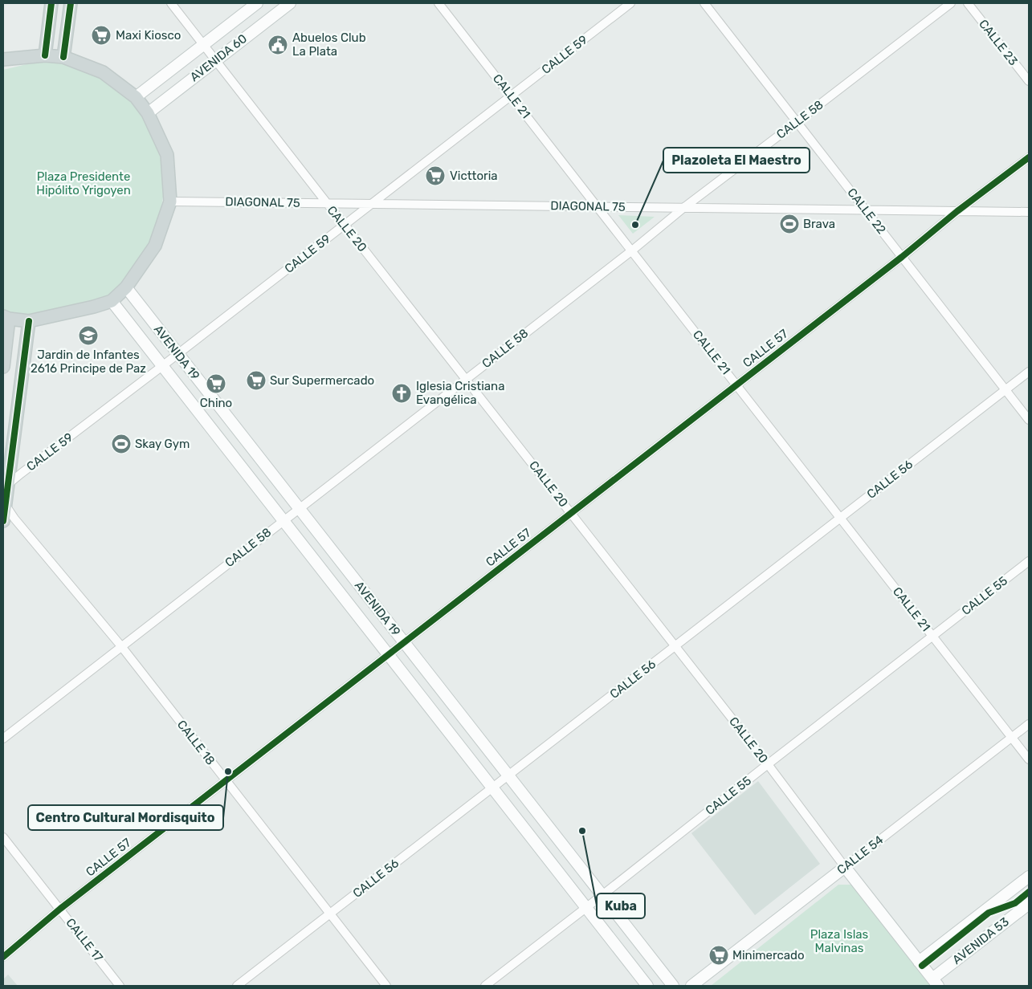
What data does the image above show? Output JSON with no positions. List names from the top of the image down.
{
  "streets": {
    "main road": [
      "AVENIDA 60",
      "CALLE 20",
      "AVENIDA 19",
      "CALLE 54",
      "AVENIDA 53"
    ],
    "street": [
      "CALLE 23",
      "CALLE 59",
      "CALLE 21",
      "CALLE 58",
      "DIAGONAL 75",
      "CALLE 22",
      "CALLE 57",
      "CALLE 56",
      "CALLE 55",
      "CALLE 18",
      "CALLE 17"
    ]
  },
  "crossings": [
    ["CALLE 59", "CALLE 21"],
    ["CALLE 59", "DIAGONAL 75"],
    ["CALLE 59", "CALLE 20"],
    ["CALLE 59", "AVENIDA 19"],
    ["AVENIDA 60", "CALLE 20"],
    ["CALLE 21", "CALLE 58"],
    ["CALLE 21", "DIAGONAL 75"],
    ["CALLE 21", "CALLE 57"],
    ["CALLE 21", "CALLE 56"],
    ["CALLE 21", "CALLE 55"],
    ["CALLE 21", "CALLE 54"],
    ["CALLE 58", "DIAGONAL 75"],
    ["CALLE 58", "CALLE 22"],
    ["CALLE 58", "CALLE 20"],
    ["CALLE 58", "AVENIDA 19"],
    ["CALLE 58", "CALLE 18"],
    ["DIAGONAL 75", "CALLE 22"],
    ["DIAGONAL 75", "CALLE 20"],
    ["DIAGONAL 75", "CALLE 57"],
    ["CALLE 22", "CALLE 57"],
    ["CALLE 22", "CALLE 56"],
    ["CALLE 20", "CALLE 57"],
    ["CALLE 20", "CALLE 56"],
    ["CALLE 20", "CALLE 55"],
    ["CALLE 20", "CALLE 54"],
    ["CALLE 20", "AVENIDA 53"],
    ["CALLE 57", "AVENIDA 19"],
    ["CALLE 57", "CALLE 18"],
    ["CALLE 57", "CALLE 17"],
    ["AVENIDA 19", "CALLE 56"],
    ["AVENIDA 19", "CALLE 55"],
    ["CALLE 56", "CALLE 18"]
  ],
  "parks": ["Plaza Presidente Hipólito Yrigoyen", "Plaza Islas Malvinas"],
  "places": {
    "supermarket": [
      "Maxi Kiosco",
      "Victtoria",
      "Sur Supermercado",
      "Chino",
      "Minimercado"
    ],
    "public building": ["Abuelos Club La Plata"],
    "sports": ["Brava", "Skay Gym"],
    "other": ["Plazoleta El Maestro", "Centro Cultural Mordisquito", "Kuba"],
    "school or university": ["Jardin de Infantes 2616 Principe de Paz"],
    "church": ["Iglesia Cristiana Evangélica"]
  }
}
